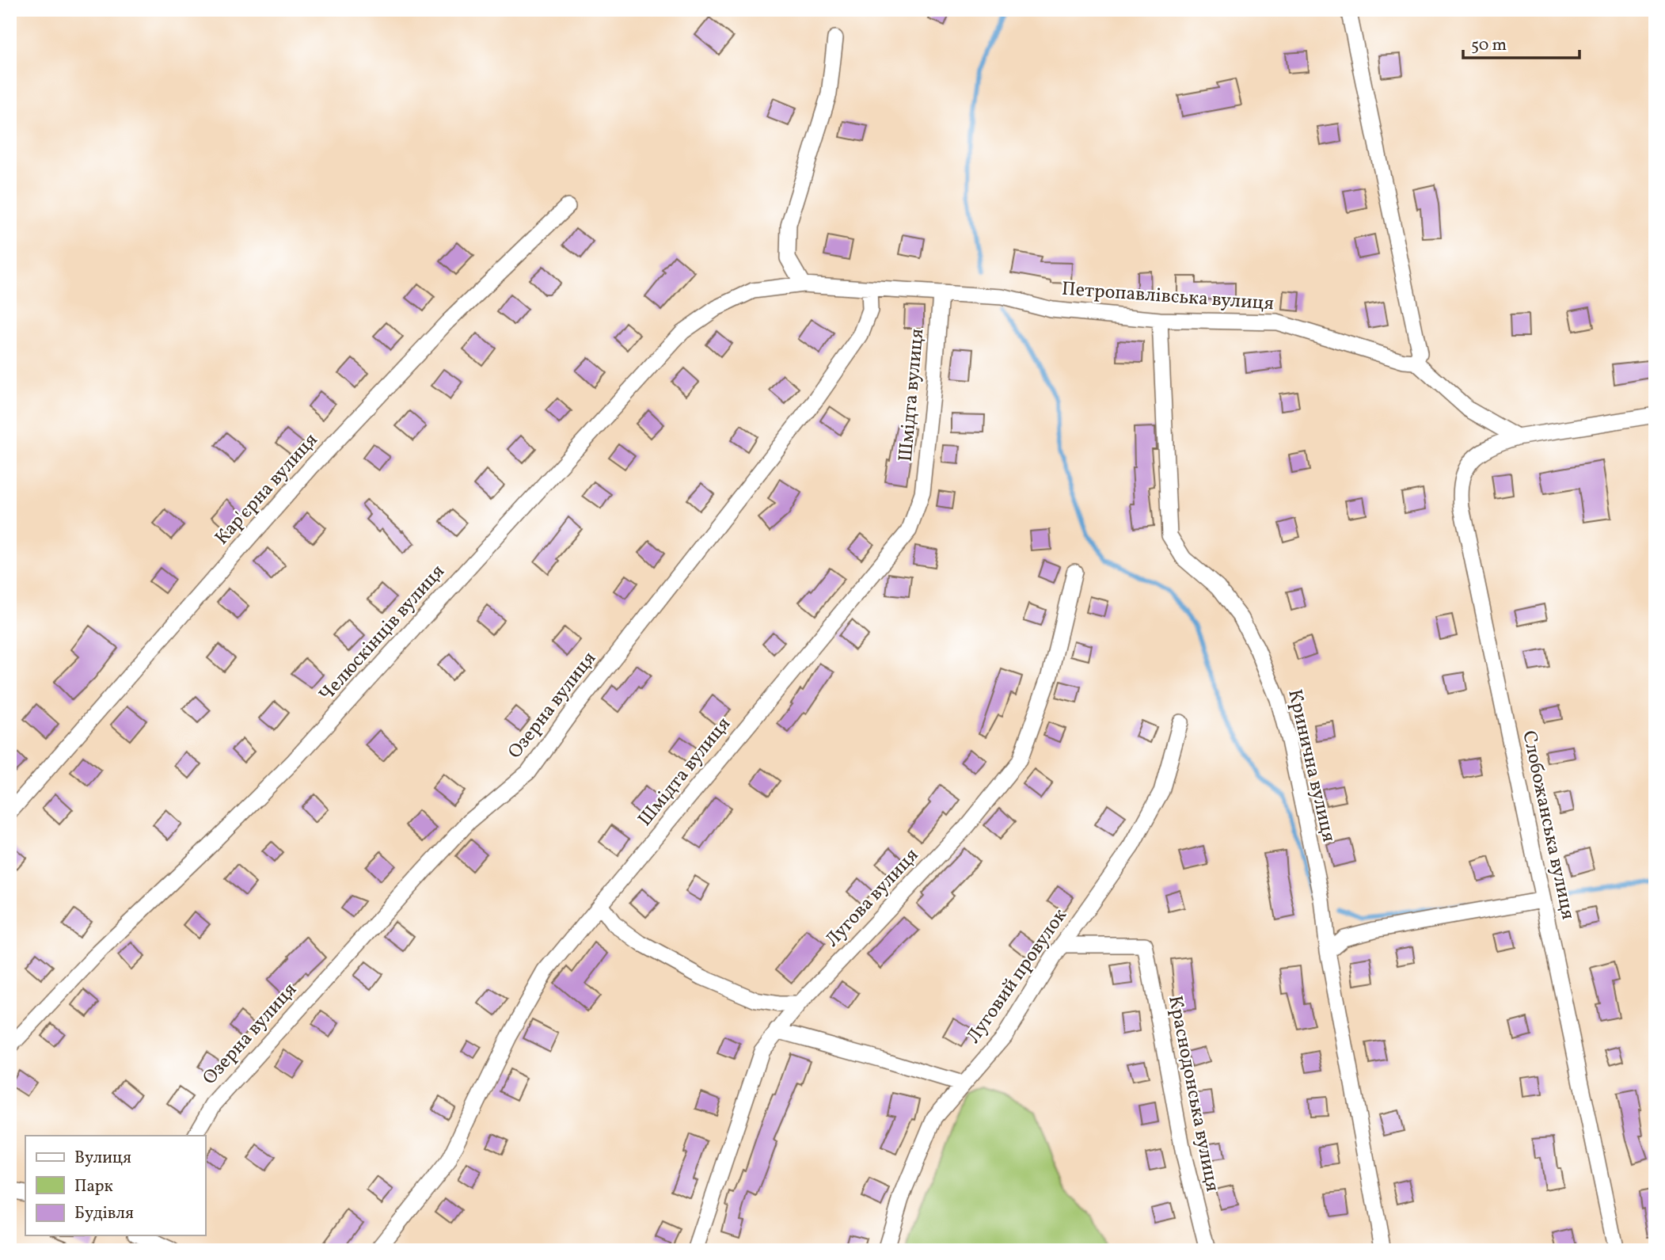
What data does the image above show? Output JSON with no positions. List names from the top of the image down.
{
  "streets": {
    "street": [
      "Петропавлівська вулиця",
      "Шмідта вулиця",
      "Кар'єрна вулиця",
      "Челюскінців вулиця",
      "Озерна вулиця",
      "Кринична вулиця",
      "Слобожанська вулиця",
      "Лугова вулиця",
      "Луговий провулок",
      "Краснодонська вулиця"
    ]
  },
  "crossings": [
    ["Петропавлівська вулиця", "Шмідта вулиця"],
    ["Петропавлівська вулиця", "Челюскінців вулиця"],
    ["Петропавлівська вулиця", "Озерна вулиця"],
    ["Петропавлівська вулиця", "Кринична вулиця"],
    ["Луговий провулок", "Краснодонська вулиця"]
  ],
  "legend": ["Вулиця", "Парк", "Будівля"],
  "scale_bar": "50 m"
}
